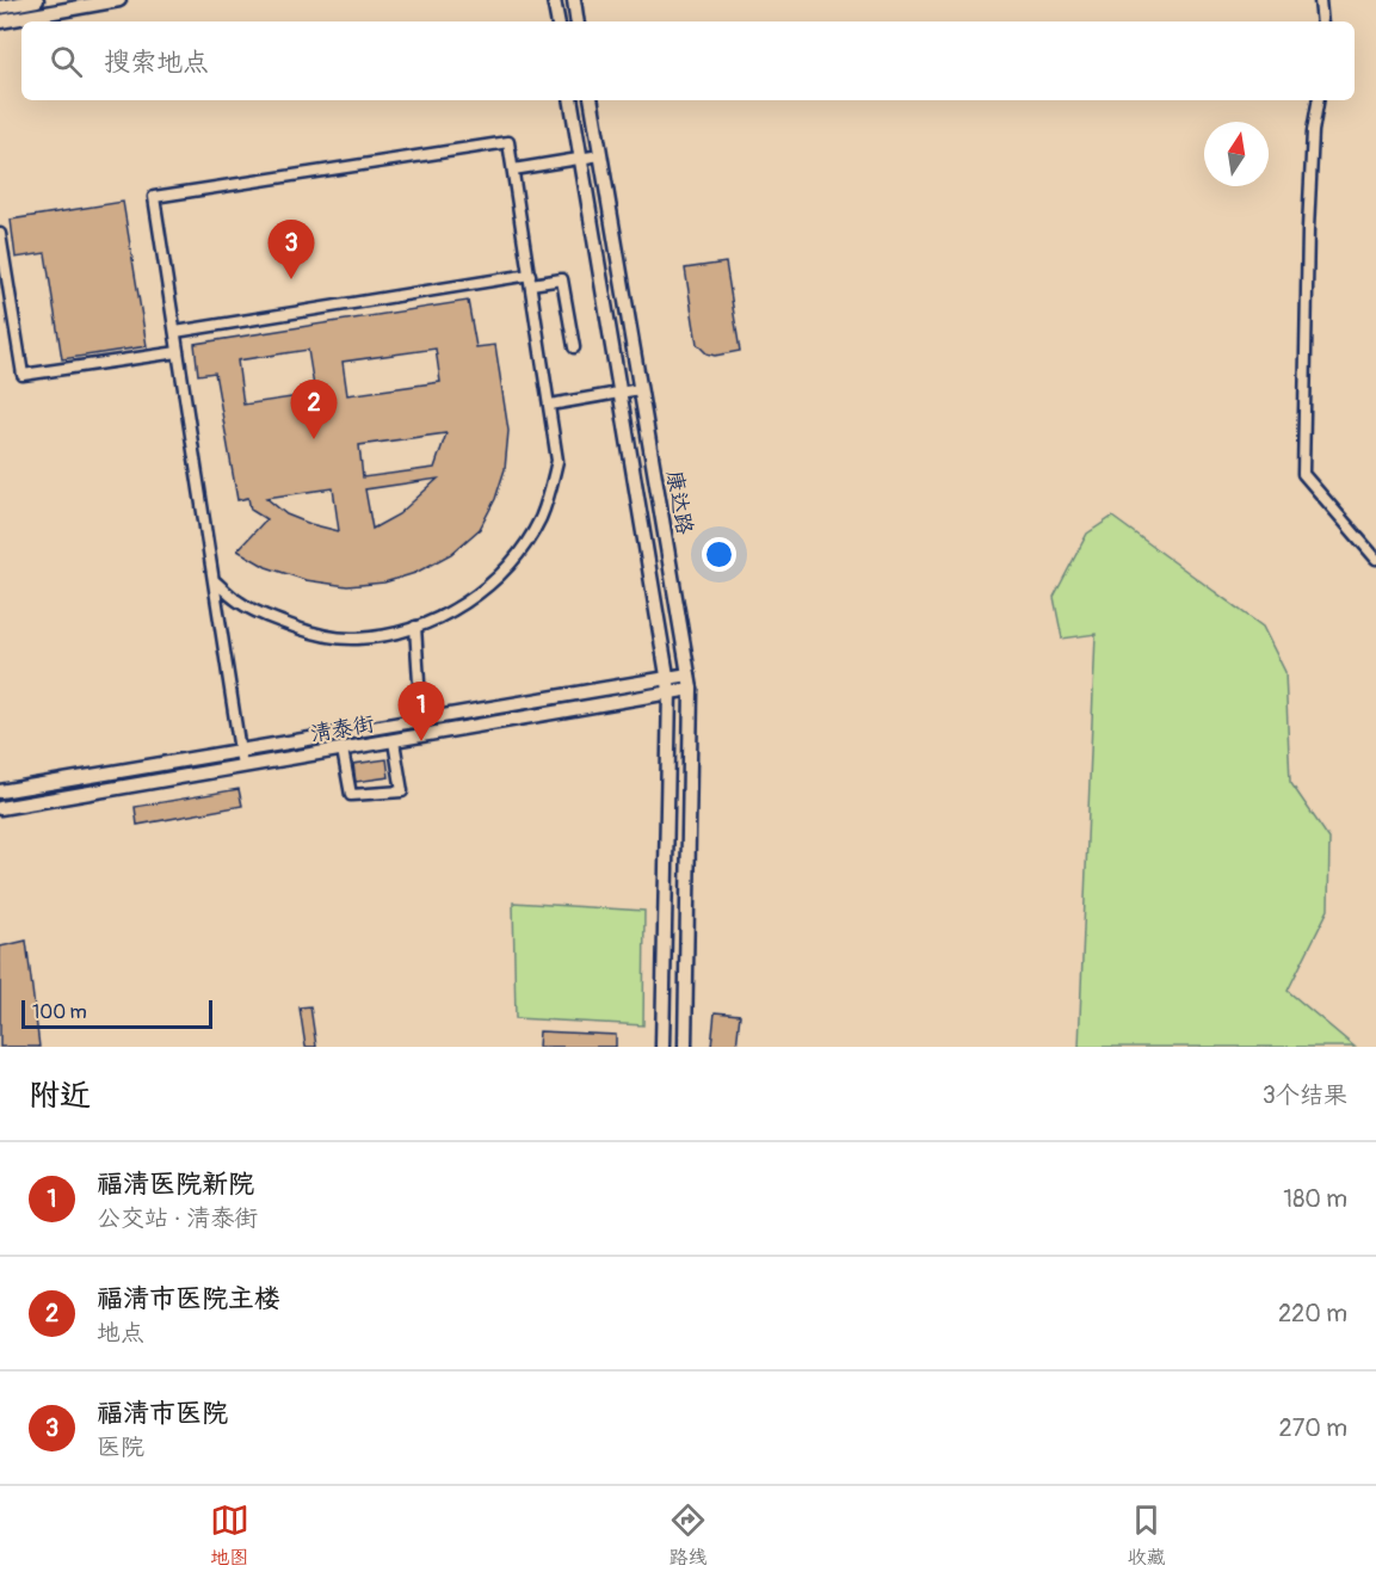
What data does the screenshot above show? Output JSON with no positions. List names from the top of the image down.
{
  "streets": {
    "street": ["康达路", "清泰街"]
  },
  "crossings": [
    ["康达路", "清泰街"]
  ],
  "scale_bar": "100 m",
  "north": "top",
  "page": {
    "search": "搜索地点",
    "pins": ["3", "2", "1"],
    "scale": "100 m",
    "heading": ["附近", "3个结果"],
    "list": [
      {
        "mark": "1",
        "name": "福清医院新院",
        "note": "公交站 · 清泰街",
        "value": "180 m"
      },
      {
        "mark": "2",
        "name": "福清市医院主楼",
        "note": "地点",
        "value": "220 m"
      },
      {
        "mark": "3",
        "name": "福清市医院",
        "note": "医院",
        "value": "270 m"
      }
    ],
    "nav": ["地图", "路线", "收藏"]
  }
}
